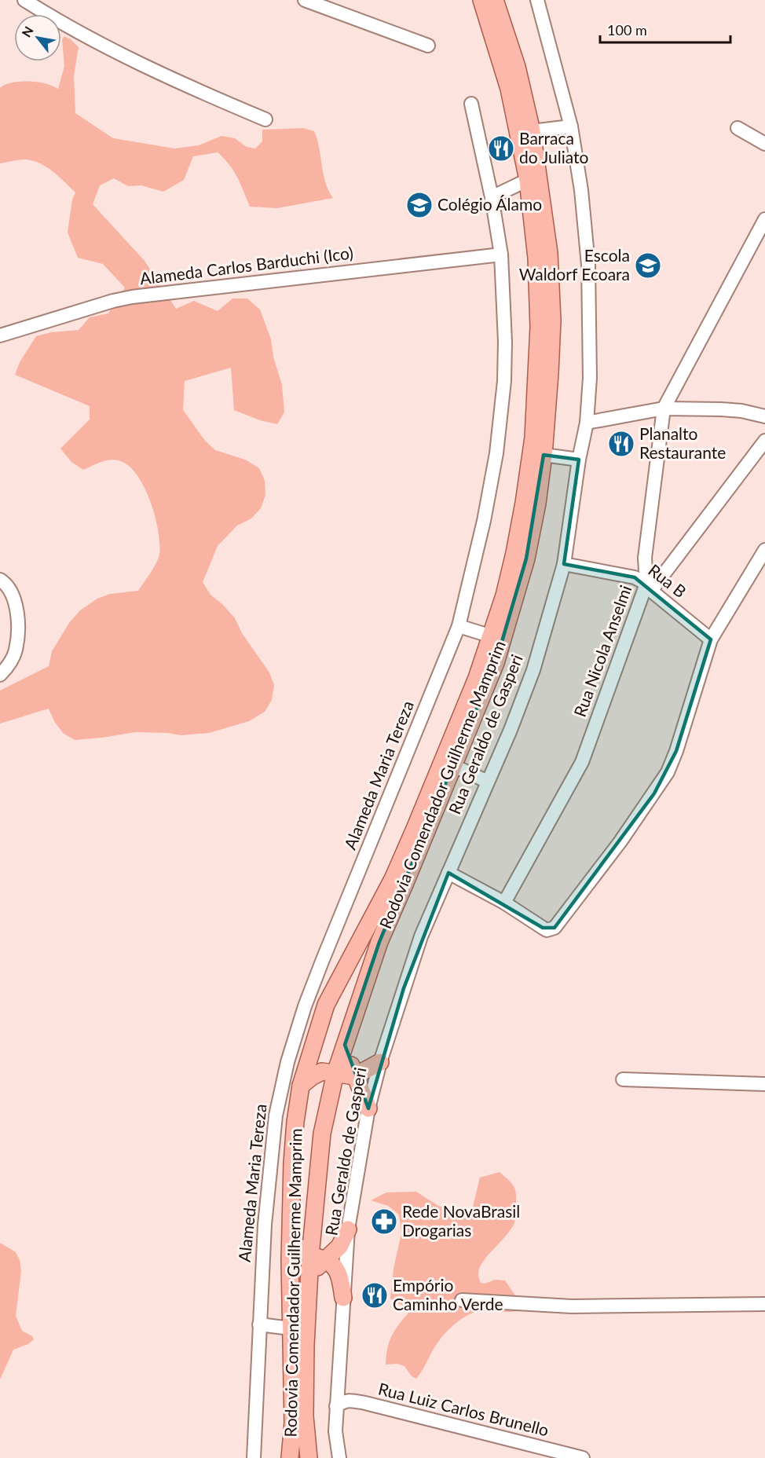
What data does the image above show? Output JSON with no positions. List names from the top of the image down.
{
  "streets": {
    "main road": ["Rodovia Comendador Guilherme Mamprim"],
    "street": [
      "Alameda Carlos Barduchi (Ico)",
      "Rua B",
      "Rua Nicola Anselmi",
      "Rua Geraldo de Gasperi",
      "Alameda Maria Tereza",
      "Rua Luiz Carlos Brunello"
    ]
  },
  "crossings": [
    ["Alameda Carlos Barduchi (Ico)", "Alameda Maria Tereza"],
    ["Rua B", "Rua Nicola Anselmi"],
    ["Rua B", "Rua Geraldo de Gasperi"],
    ["Rua Geraldo de Gasperi", "Rua Luiz Carlos Brunello"]
  ],
  "places": {
    "restaurant": ["Barraca do Juliato", "Planalto Restaurante", "Empório Caminho Verde"],
    "school or university": ["Colégio Álamo", "Escola Waldorf Ecoara"],
    "pharmacy": ["Rede NovaBrasil Drogarias"]
  },
  "scale_bar": "100 m",
  "north": "top left"
}
